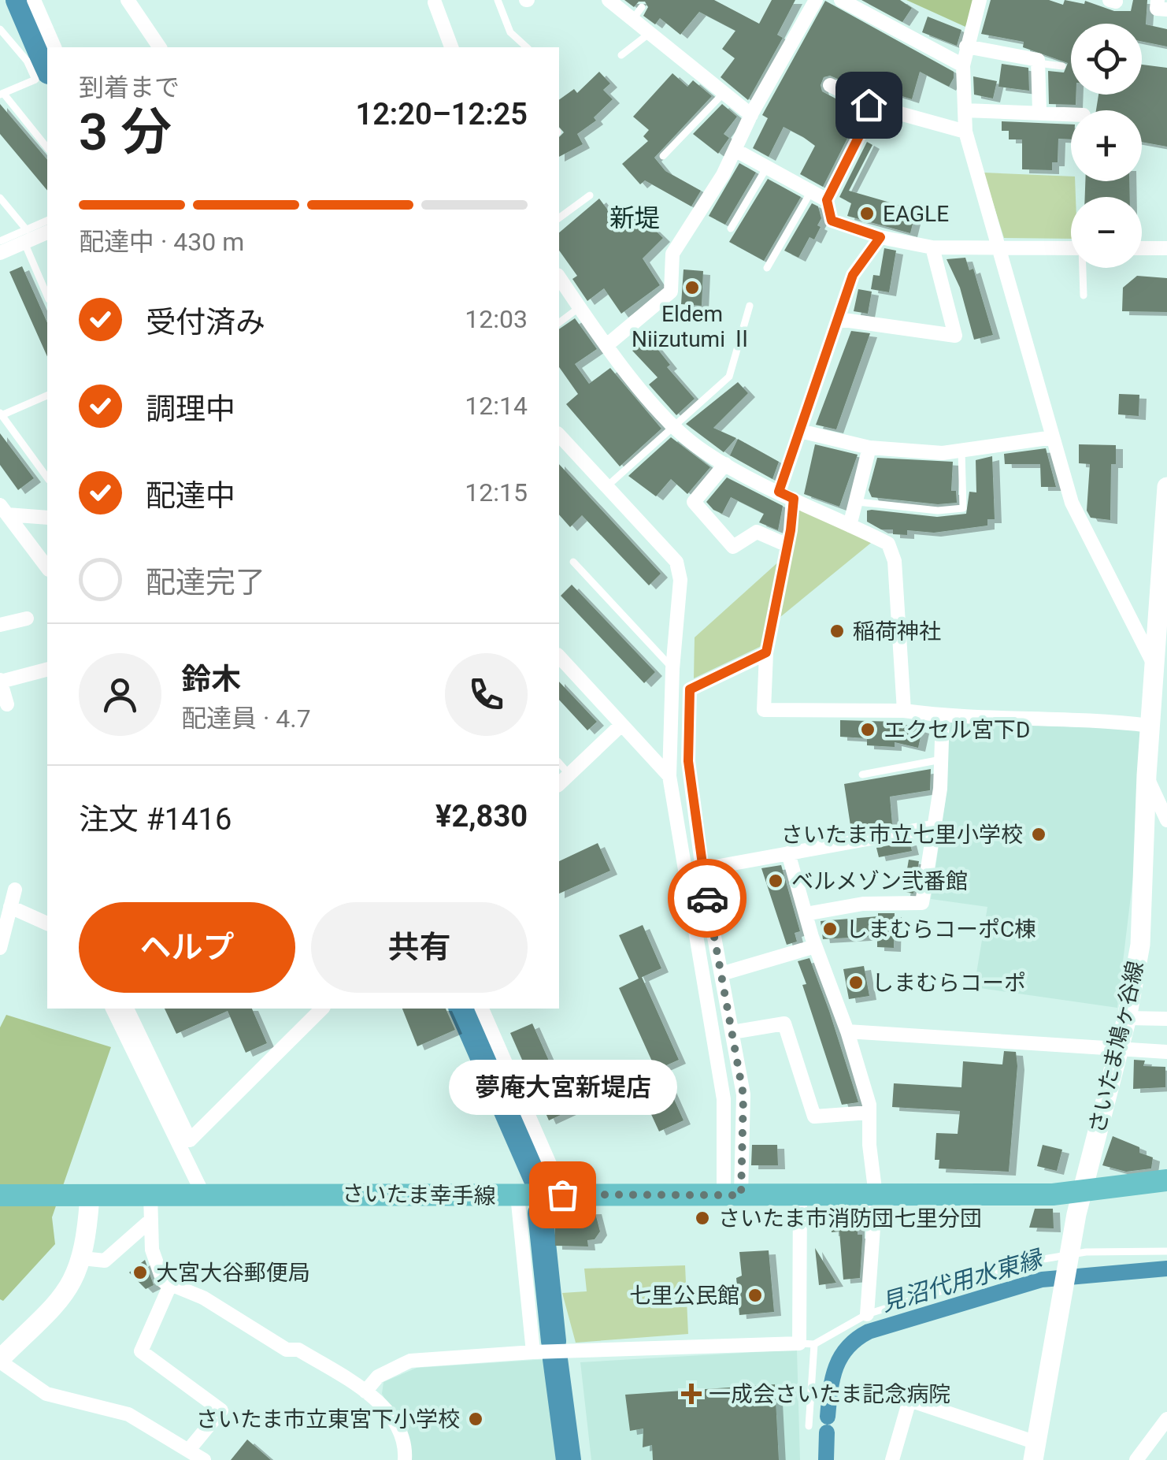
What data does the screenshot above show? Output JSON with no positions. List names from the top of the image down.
{
  "streets": {
    "main road": ["さいたま鳩ヶ谷線", "さいたま幸手線"]
  },
  "crossings": [
    ["さいたま鳩ヶ谷線", "さいたま幸手線"]
  ],
  "districts": ["新堤"],
  "water": ["見沼代用水東縁"],
  "places": {
    "other": [
      "EAGLE",
      "Eldem Niizutumi Ⅱ",
      "稲荷神社",
      "エクセル宮下D",
      "さいたま市立七里小学校",
      "ベルメゾン弐番館",
      "しまむらコーポC棟",
      "しまむらコーポ",
      "夢庵大宮新堤店",
      "さいたま市消防団七里分団",
      "大宮大谷郵便局",
      "七里公民館",
      "さいたま市立東宮下小学校"
    ],
    "health": ["一成会さいたま記念病院"]
  },
  "page": {
    "map_buttons": ["+", "−"],
    "heading": ["3 分", "到着まで", "12:20–12:25"],
    "panel": [
      "鈴木",
      "配達員 · 4.7",
      "注文 #1416",
      "¥2,830"
    ],
    "bar": "配達中 · 430 m",
    "list": [
      ["受付済み", "12:03"],
      ["調理中", "12:14"],
      ["配達中", "12:15"],
      "配達完了"
    ],
    "buttons": ["ヘルプ", "共有"],
    "bubble": "夢庵大宮新堤店"
  }
}
